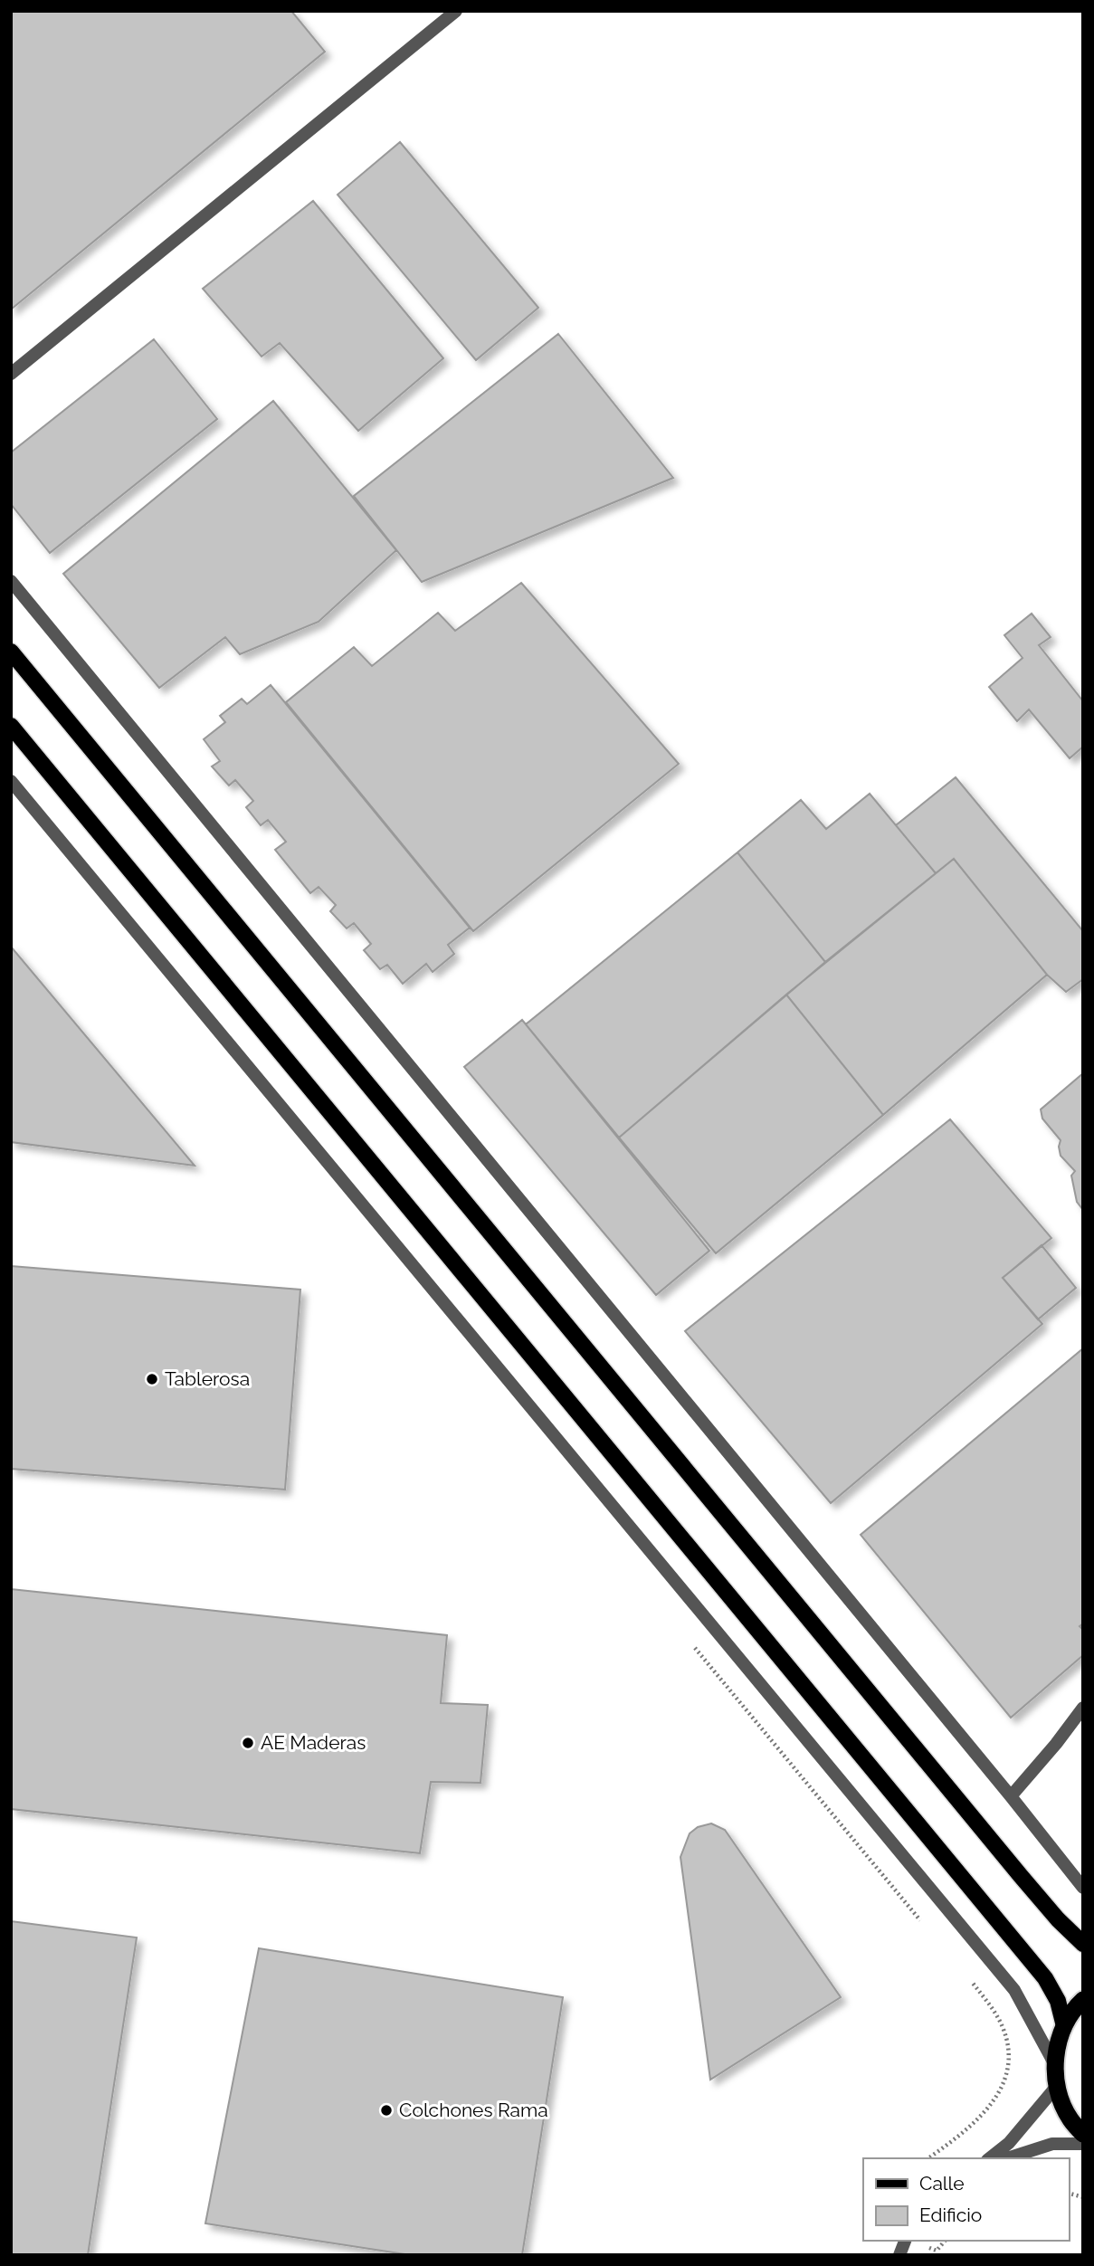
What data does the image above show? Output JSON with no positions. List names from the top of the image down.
{
  "places": ["Tablerosa", "AE Maderas", "Colchones Rama"],
  "legend": ["Calle", "Edificio"]
}
